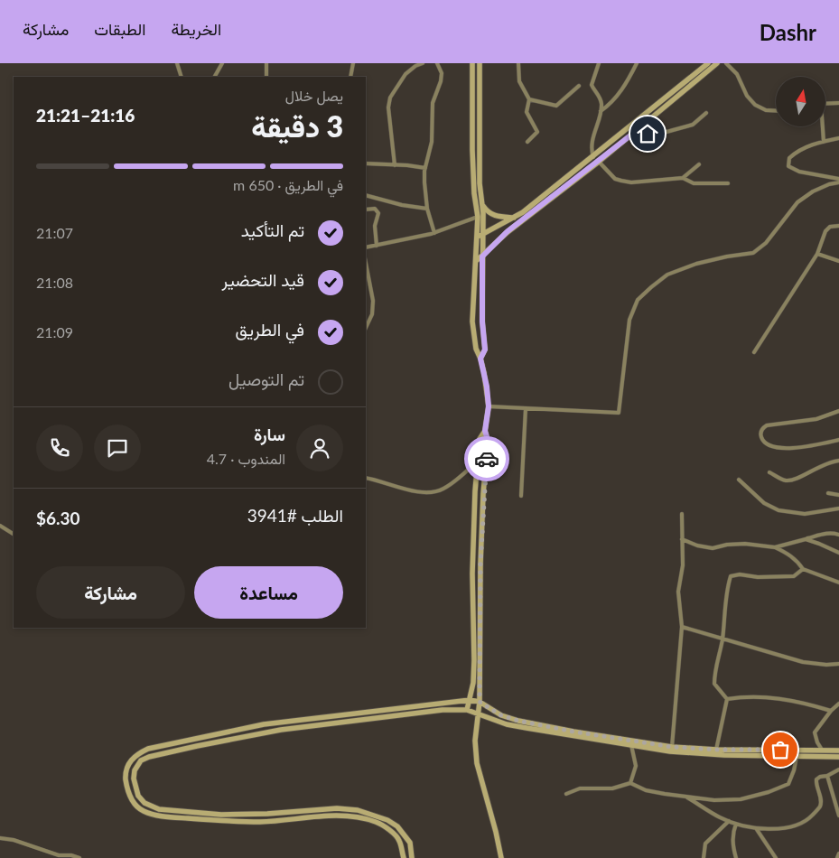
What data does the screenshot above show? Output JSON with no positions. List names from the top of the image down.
{
  "north": "top",
  "page": {
    "header": "Dashr",
    "nav": ["الخريطة", "الطبقات", "مشاركة"],
    "heading": ["3 دقيقة", "يصل خلال", "21:16–21:21"],
    "panel": [
      "سارة",
      "المندوب · 4.7",
      "الطلب #3941",
      "$6.30"
    ],
    "bar": "في الطريق · 650 m",
    "list": [
      ["تم التأكيد", "21:07"],
      ["قيد التحضير", "21:08"],
      ["في الطريق", "21:09"],
      "تم التوصيل"
    ],
    "buttons": ["مساعدة", "مشاركة"]
  }
}
